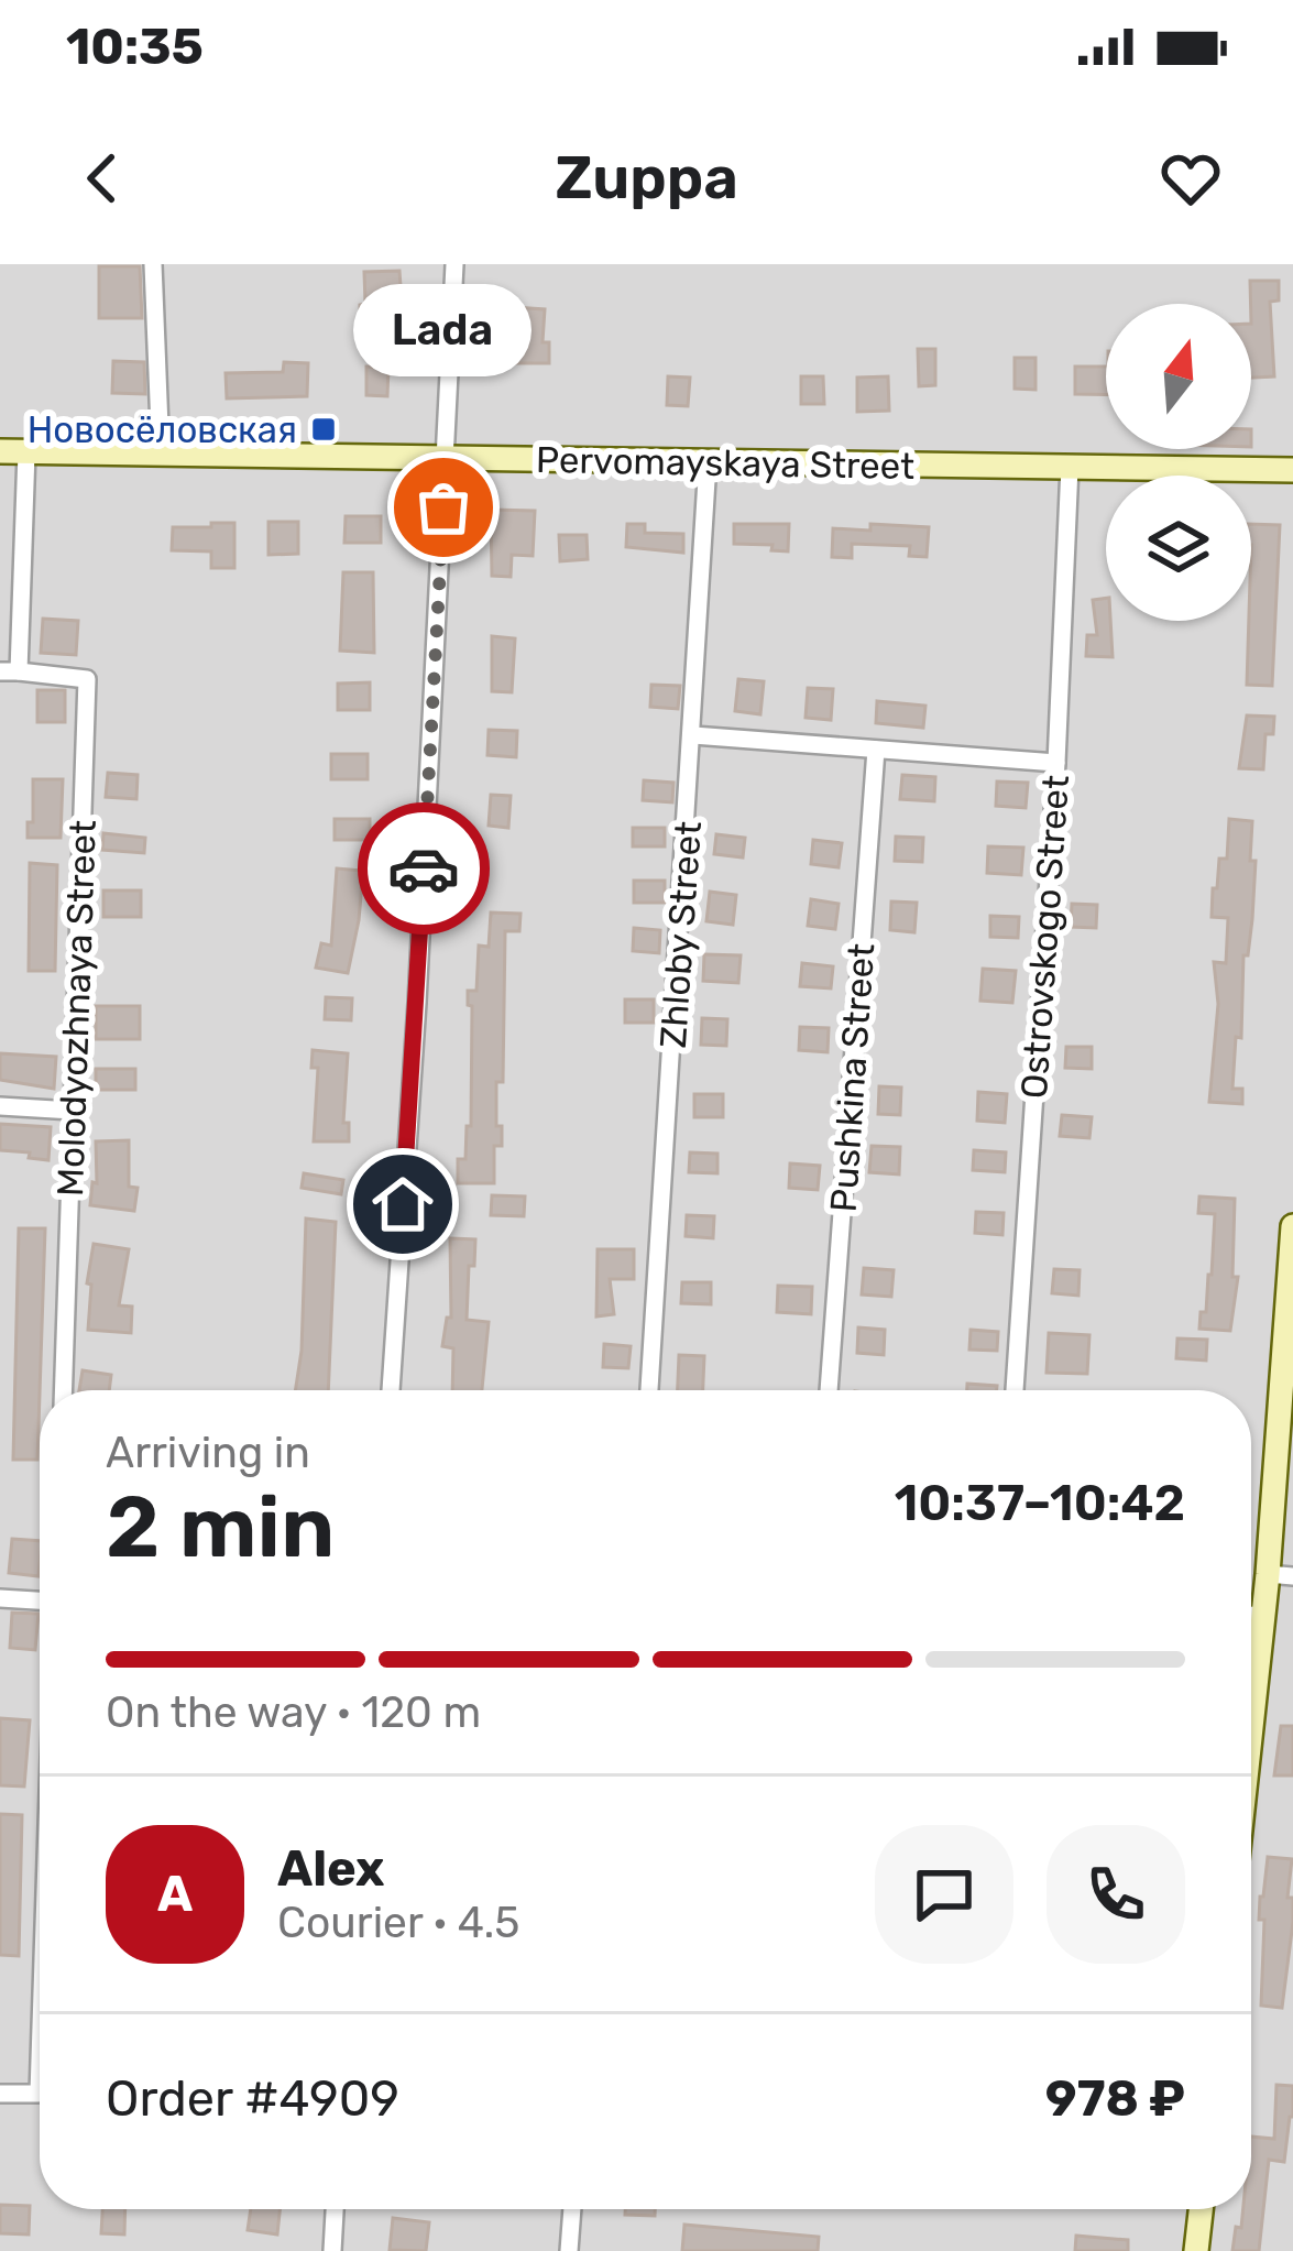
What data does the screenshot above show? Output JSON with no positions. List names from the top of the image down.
{
  "streets": {
    "main road": ["Pervomayskaya Street"],
    "street": [
      "Zhloby Street",
      "Ostrovskogo Street",
      "Molodyozhnaya Street",
      "Pushkina Street"
    ]
  },
  "crossings": [
    ["Pervomayskaya Street", "Zhloby Street"],
    ["Pervomayskaya Street", "Ostrovskogo Street"]
  ],
  "places": {
    "transit": ["Новосёловская"],
    "other": ["Lada"]
  },
  "north": "top",
  "page": {
    "status": "10:35",
    "header": "Zuppa",
    "bubble": "Lada",
    "heading": ["2 min", "Arriving in", "10:37–10:42"],
    "panel": [
      "Alex",
      "Courier · 4.5",
      "Order #4909",
      "978 ₽"
    ],
    "bar": "On the way · 120 m",
    "round": "A"
  }
}
